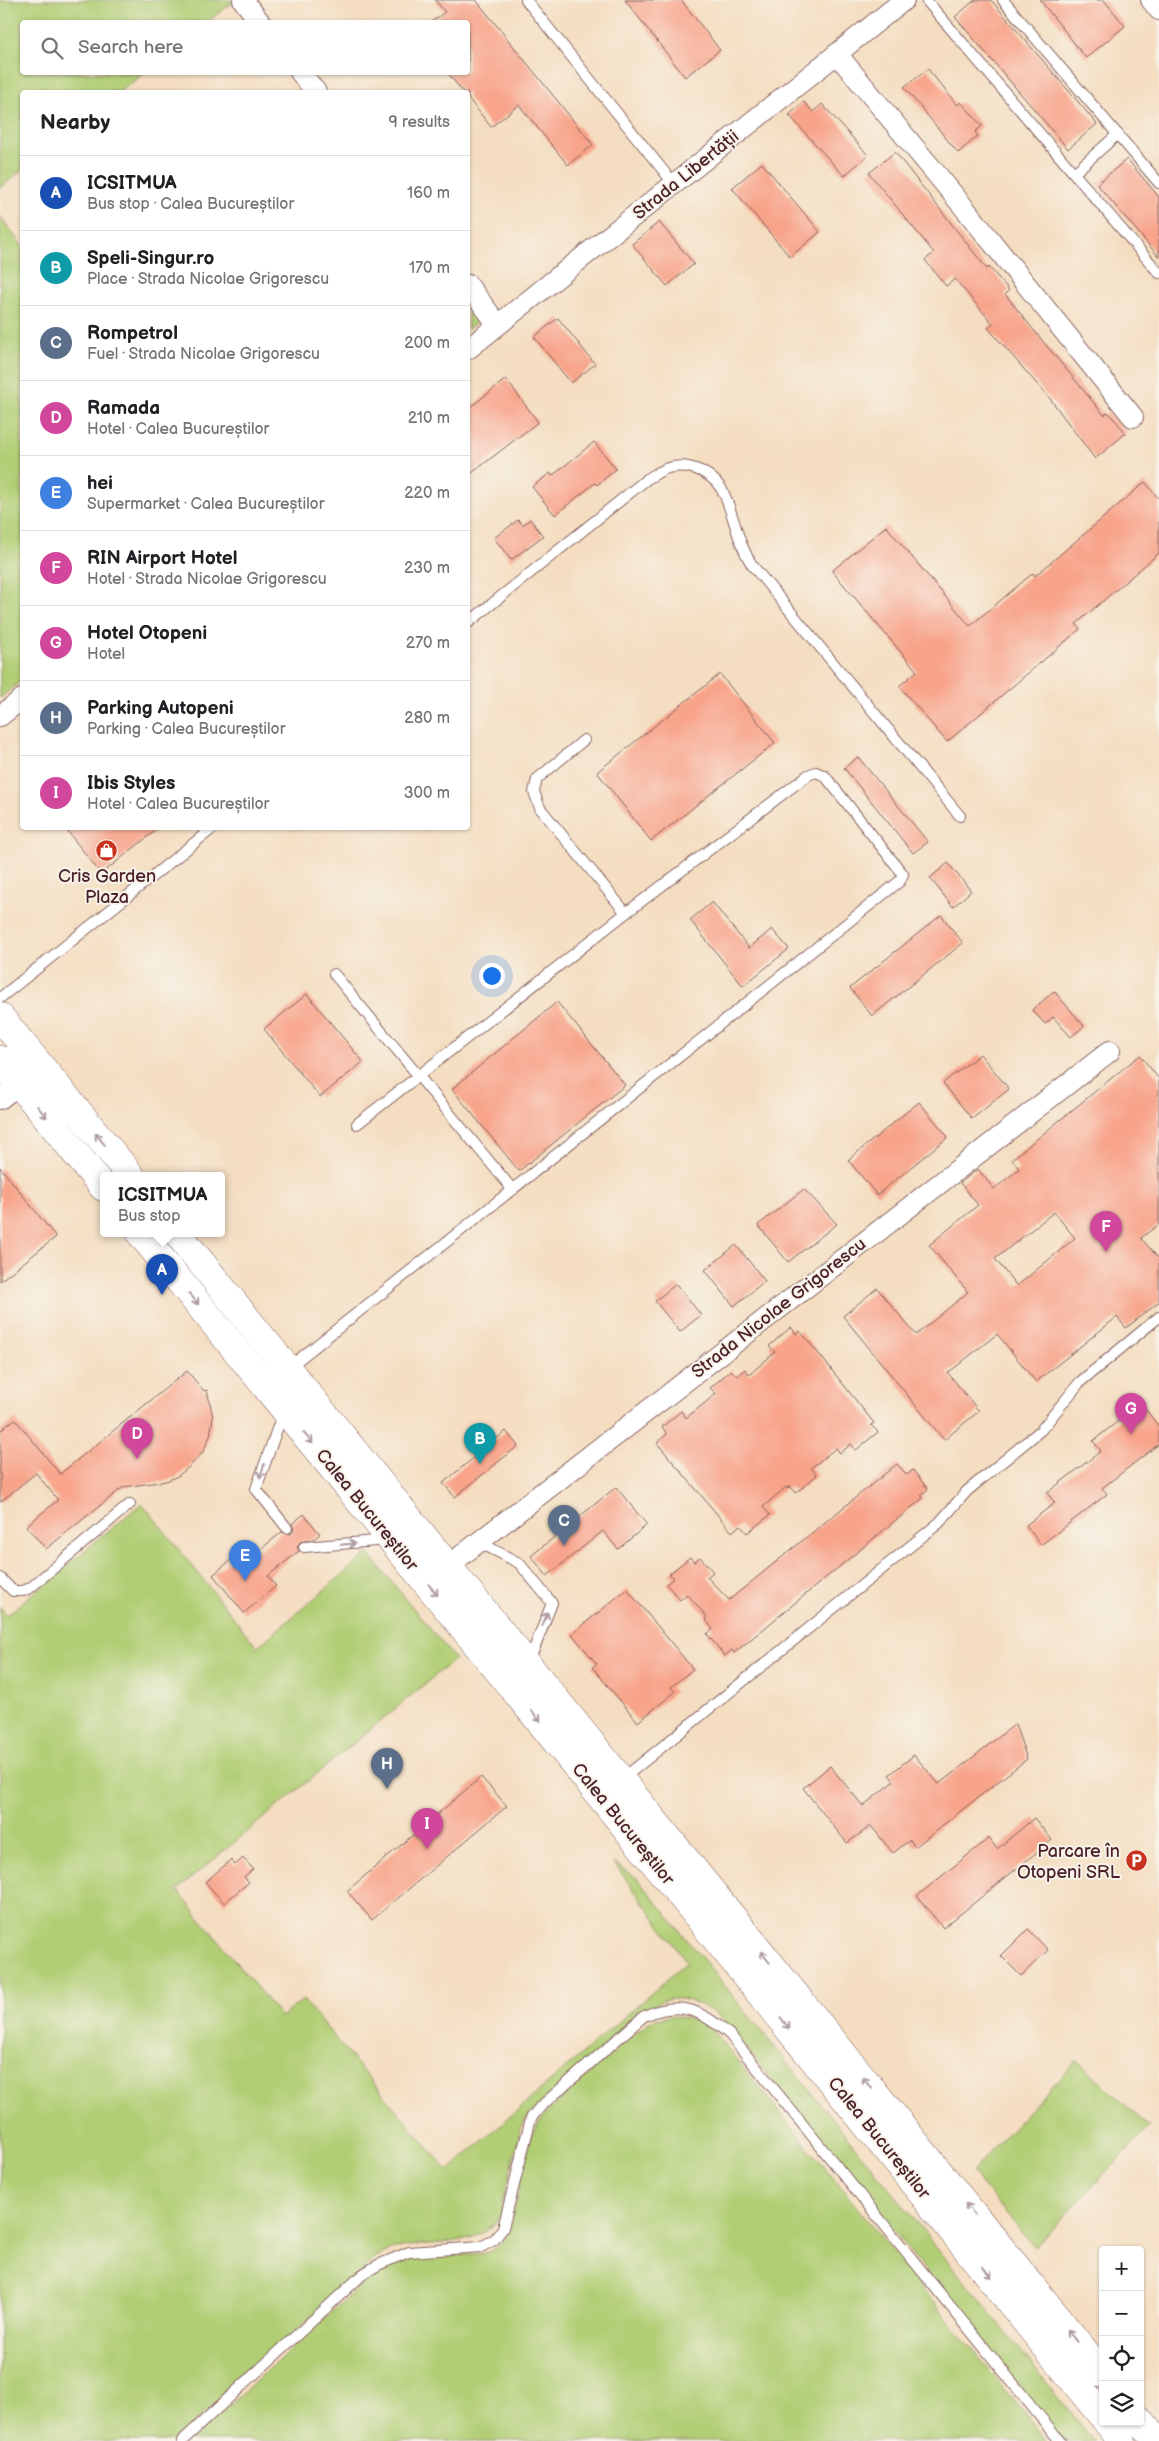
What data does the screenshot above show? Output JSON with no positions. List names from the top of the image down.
{
  "streets": {
    "highway": ["Calea Bucureștilor"],
    "street": ["Strada Libertății", "Strada Nicolae Grigorescu"]
  },
  "crossings": [
    ["Strada Nicolae Grigorescu", "Calea Bucureștilor"]
  ],
  "places": {
    "shop": ["Cris Garden Plaza"],
    "parking": ["Parcare în Otopeni SRL"]
  },
  "page": {
    "search": "Search here",
    "heading": ["Nearby", "9 results"],
    "list": [
      {
        "mark": "A",
        "name": "ICSITMUA",
        "note": "Bus stop · Calea Bucureștilor",
        "value": "160 m"
      },
      {
        "mark": "B",
        "name": "Speli-Singur.ro",
        "note": "Place · Strada Nicolae Grigorescu",
        "value": "170 m"
      },
      {
        "mark": "C",
        "name": "Rompetrol",
        "note": "Fuel · Strada Nicolae Grigorescu",
        "value": "200 m"
      },
      {
        "mark": "D",
        "name": "Ramada",
        "note": "Hotel · Calea Bucureștilor",
        "value": "210 m"
      },
      {
        "mark": "E",
        "name": "hei",
        "note": "Supermarket · Calea Bucureștilor",
        "value": "220 m"
      },
      {
        "mark": "F",
        "name": "RIN Airport Hotel",
        "note": "Hotel · Strada Nicolae Grigorescu",
        "value": "230 m"
      },
      {
        "mark": "G",
        "name": "Hotel Otopeni",
        "note": "Hotel",
        "value": "270 m"
      },
      {
        "mark": "H",
        "name": "Parking Autopeni",
        "note": "Parking · Calea Bucureștilor",
        "value": "280 m"
      },
      {
        "mark": "I",
        "name": "Ibis Styles",
        "note": "Hotel · Calea Bucureștilor",
        "value": "300 m"
      }
    ],
    "popup": ["ICSITMUA", "Bus stop"],
    "pins": [
      "F",
      "A",
      "G",
      "D",
      "B",
      "C",
      "E",
      "H",
      "I"
    ],
    "map_buttons": ["+", "−"]
  }
}
